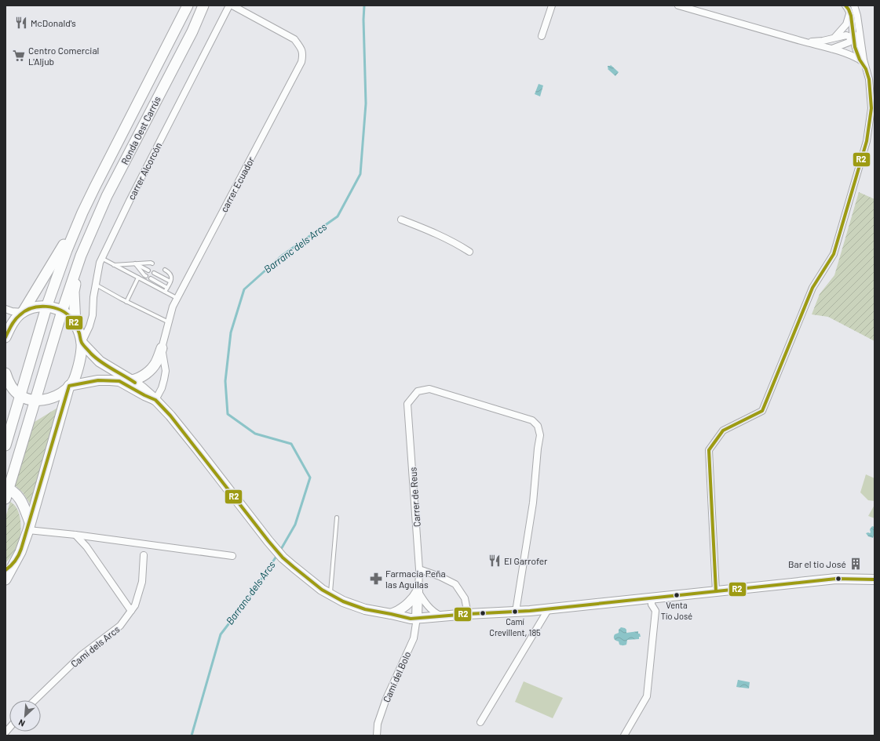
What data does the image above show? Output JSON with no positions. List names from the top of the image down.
{
  "streets": {
    "main road": ["Ronda Oest Carrús"],
    "street": [
      "carrer Alcorcón",
      "carrer Ecuador",
      "Carrer de Reus",
      "Camí dels Arcs",
      "Camí del Bolo"
    ]
  },
  "crossings": [
    ["Ronda Oest Carrús", "carrer Alcorcón"]
  ],
  "water": ["Barranc dels Arcs"],
  "places": {
    "restaurant": ["McDonald's", "El Garrofer"],
    "supermarket": ["Centro Comercial L'Aljub"],
    "building": ["Bar el tio José"],
    "pharmacy": ["Farmacia Peña las Aguilas"],
    "other": ["Venta Tío José", "Camí Crevillent, 185"]
  },
  "lines": ["transit line R2"],
  "north": "bottom left"
}
